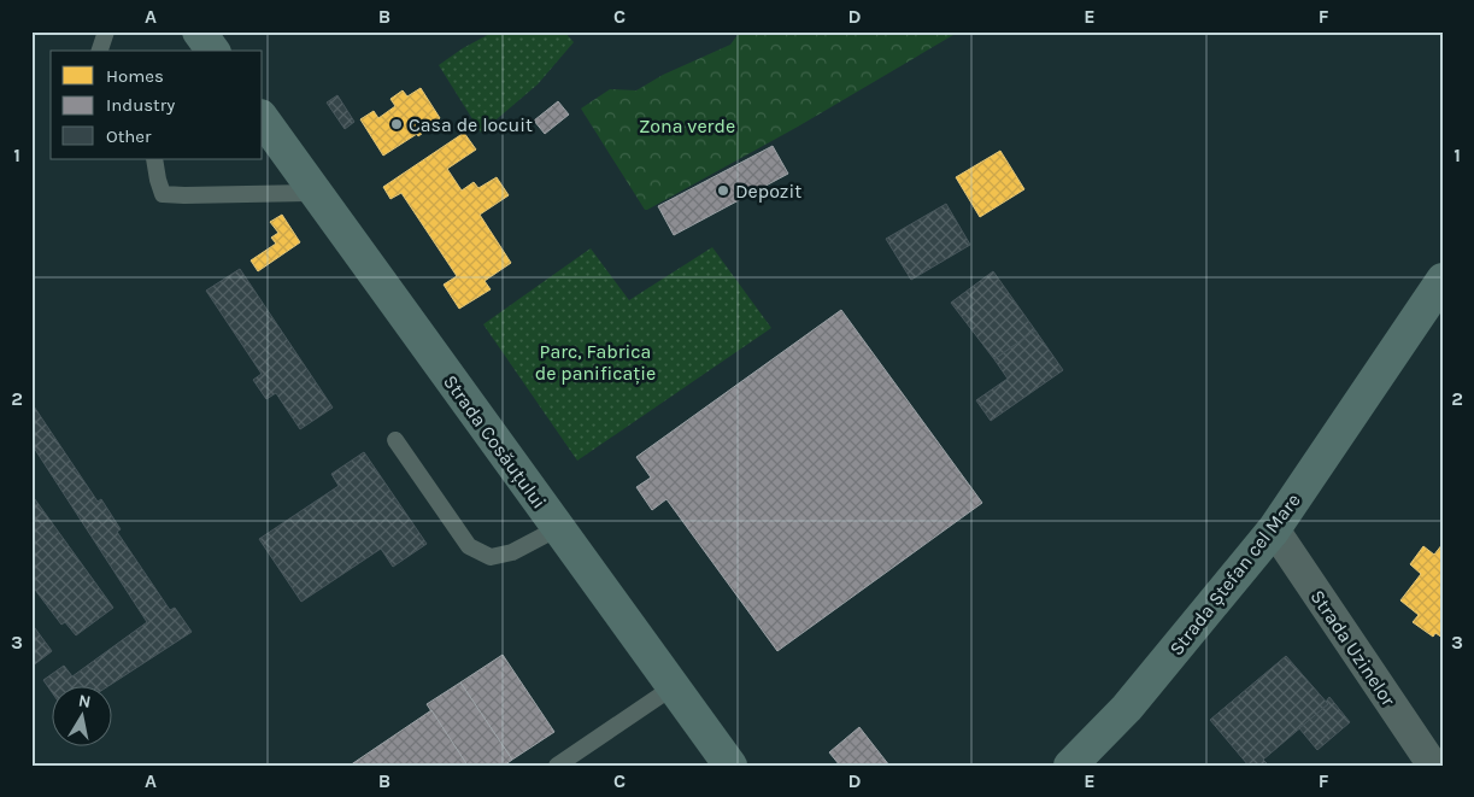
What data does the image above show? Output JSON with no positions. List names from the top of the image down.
{
  "streets": {
    "main road": ["Strada Cosăuțului", "Strada Ștefan cel Mare"],
    "street": ["Strada Uzinelor"]
  },
  "crossings": [
    ["Strada Ștefan cel Mare", "Strada Uzinelor"]
  ],
  "parks": ["Zona verde", "Parc, Fabrica de panificație"],
  "places": ["Casa de locuit", "Depozit"],
  "legend": ["Homes", "Industry", "Other"],
  "north": "top",
  "grid": {
    "columns": [
      "A",
      "B",
      "C",
      "D",
      "E",
      "F"
    ],
    "rows": ["1", "2", "3"]
  }
}
